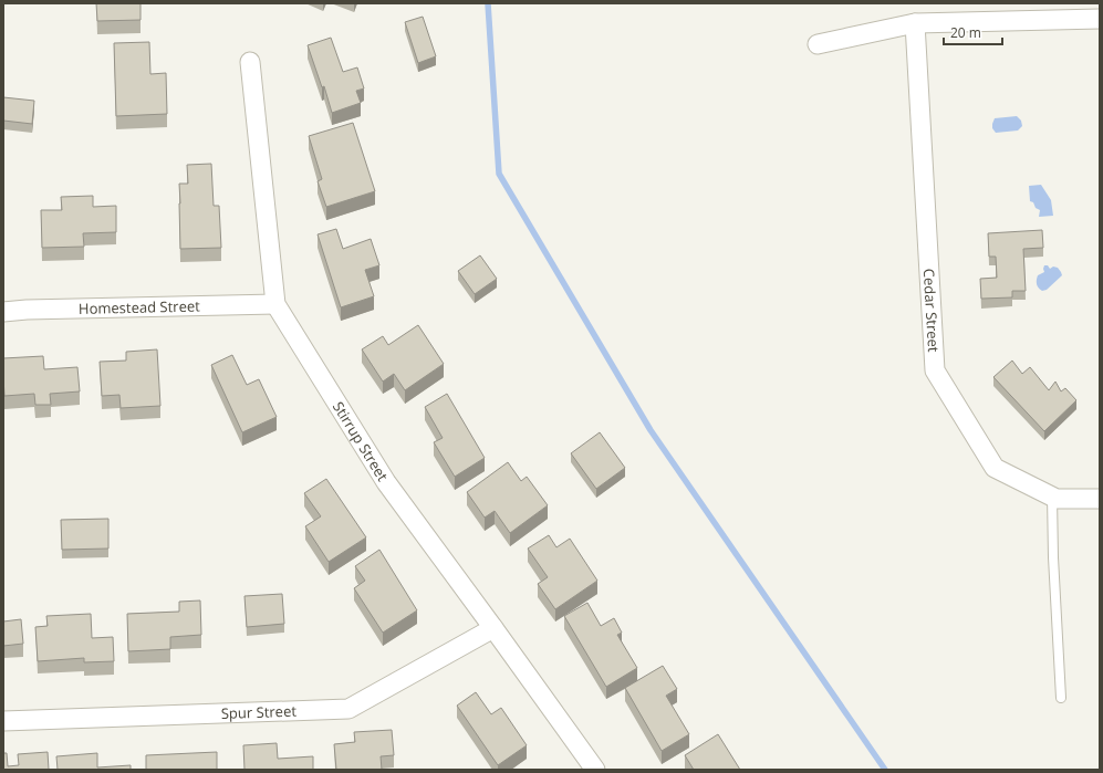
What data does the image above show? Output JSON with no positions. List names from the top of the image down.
{
  "streets": {
    "street": [
      "Homestead Street",
      "Cedar Street",
      "Stirrup Street",
      "Spur Street"
    ]
  },
  "crossings": [
    ["Homestead Street", "Stirrup Street"],
    ["Stirrup Street", "Spur Street"]
  ],
  "scale_bar": "20 m"
}
